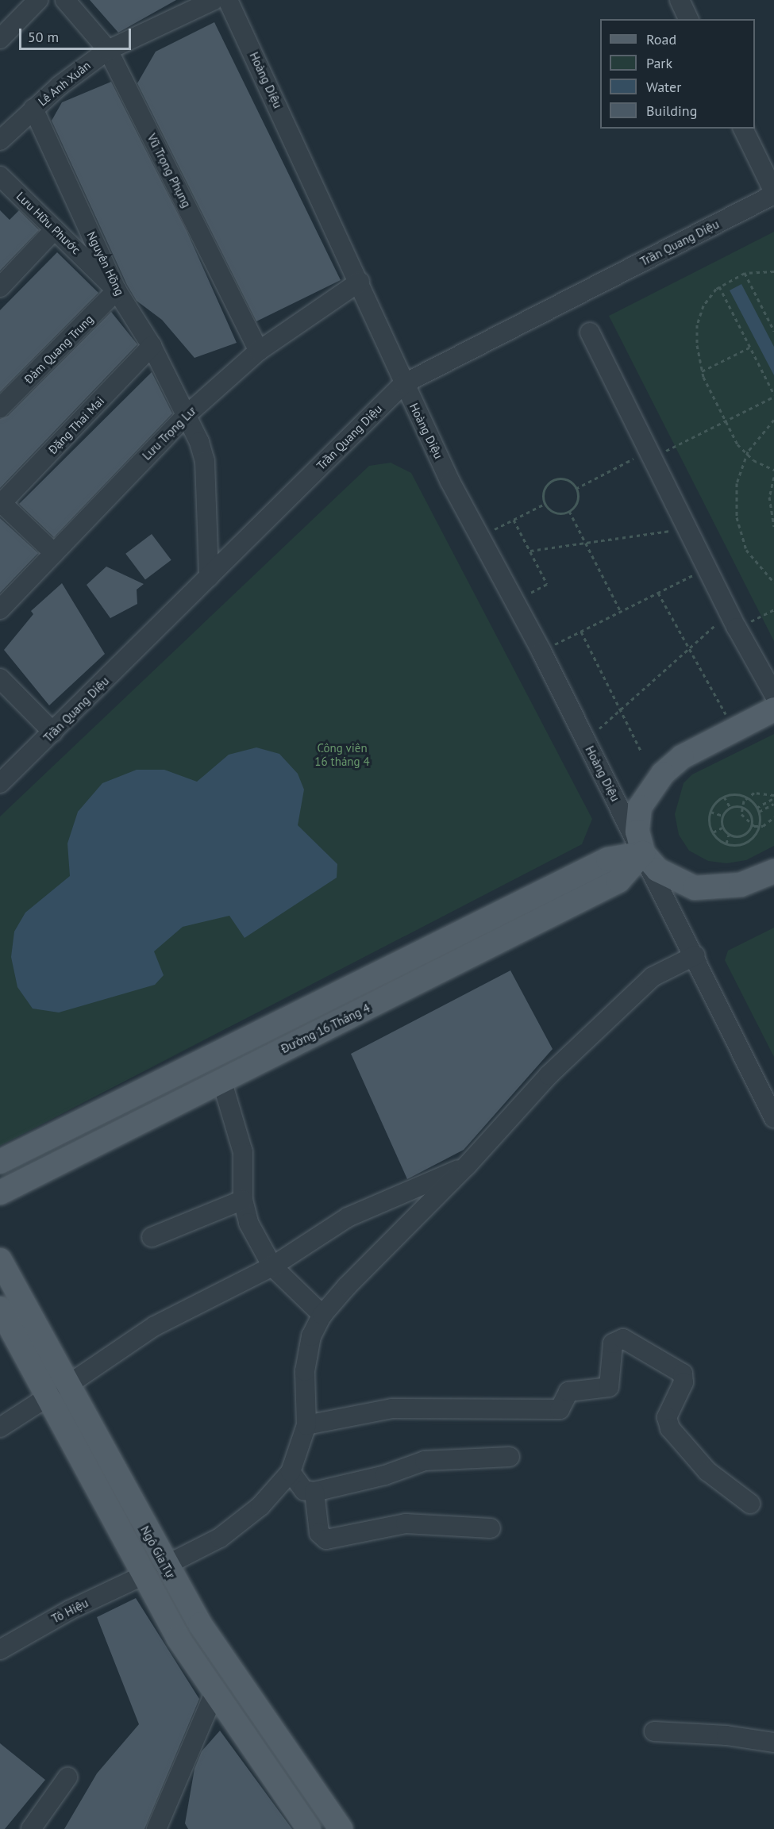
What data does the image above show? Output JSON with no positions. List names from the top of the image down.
{
  "streets": {
    "main road": ["Đường 16 Tháng 4", "Ngô Gia Tự"],
    "street": [
      "Hoàng Diệu",
      "Lê Anh Xuân",
      "Vũ Trọng Phụng",
      "Lưu Hữu Phước",
      "Trần Quang Diệu",
      "Nguyên Hồng",
      "Đàm Quang Trung",
      "Đặng Thai Mai",
      "Lưu Trọng Lư",
      "Tô Hiệu"
    ]
  },
  "crossings": [
    ["Hoàng Diệu", "Trần Quang Diệu"],
    ["Hoàng Diệu", "Lưu Trọng Lư"],
    ["Hoàng Diệu", "Đường 16 Tháng 4"],
    ["Lê Anh Xuân", "Vũ Trọng Phụng"],
    ["Lê Anh Xuân", "Nguyên Hồng"],
    ["Vũ Trọng Phụng", "Lưu Trọng Lư"],
    ["Lưu Hữu Phước", "Nguyên Hồng"],
    ["Lưu Hữu Phước", "Đàm Quang Trung"],
    ["Trần Quang Diệu", "Nguyên Hồng"],
    ["Nguyên Hồng", "Đàm Quang Trung"],
    ["Nguyên Hồng", "Đặng Thai Mai"],
    ["Nguyên Hồng", "Lưu Trọng Lư"],
    ["Ngô Gia Tự", "Tô Hiệu"]
  ],
  "parks": ["Công viên 16 tháng 4"],
  "legend": [
    "Road",
    "Park",
    "Water",
    "Building"
  ],
  "scale_bar": "50 m"
}
